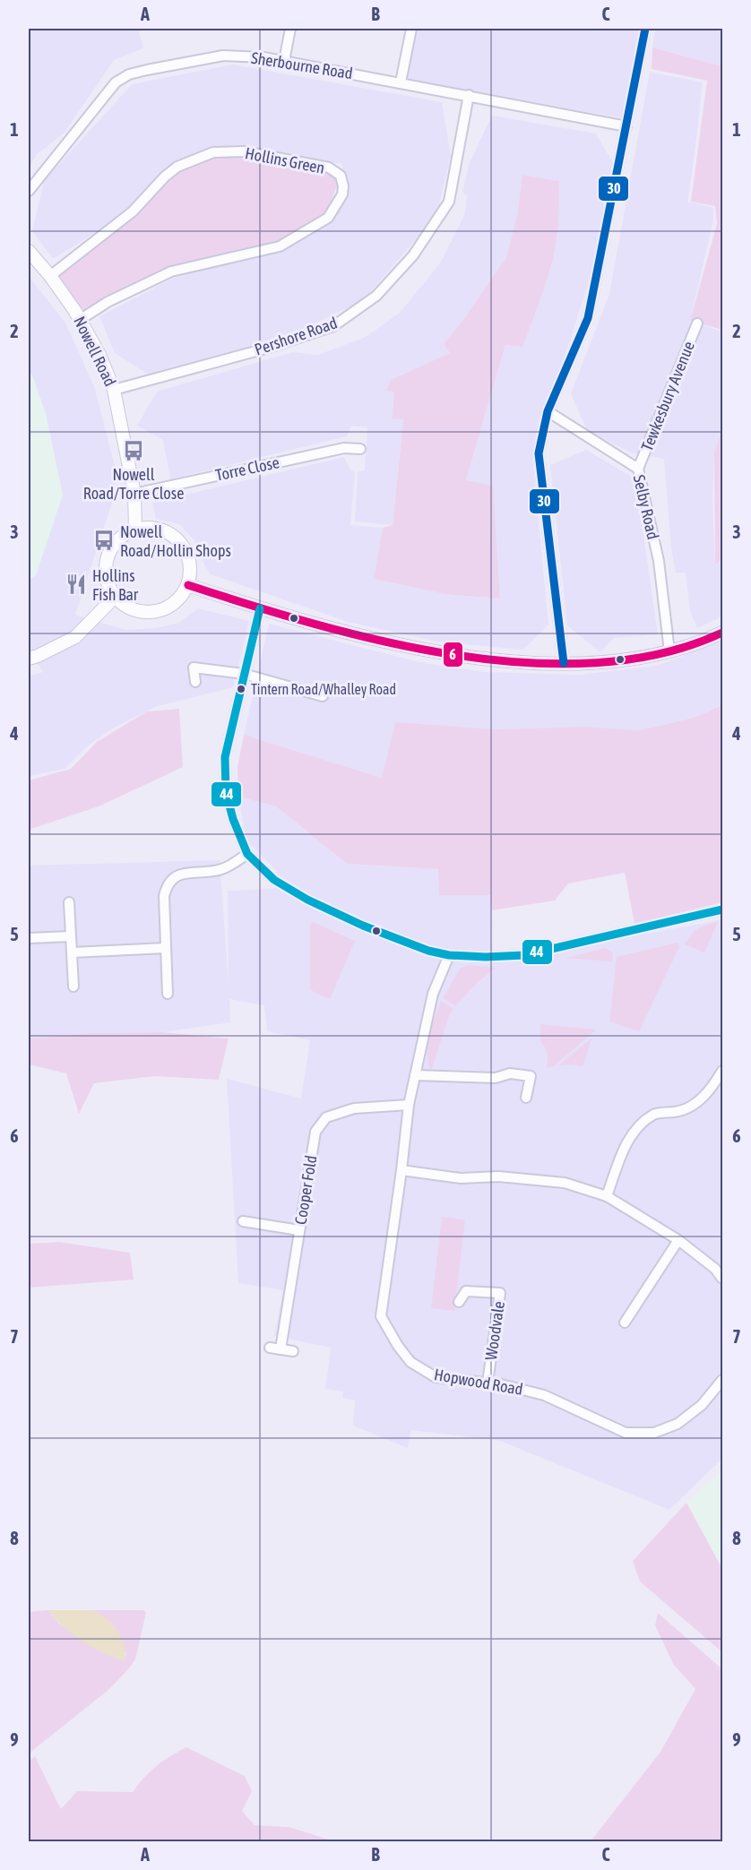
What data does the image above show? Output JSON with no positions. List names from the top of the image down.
{
  "streets": {
    "street": [
      "Sherbourne Road",
      "Hollins Green",
      "Pershore Road",
      "Nowell Road",
      "Tewkesbury Avenue",
      "Torre Close",
      "Selby Road",
      "Cooper Fold",
      "Woodvale",
      "Hopwood Road"
    ]
  },
  "crossings": [
    ["Sherbourne Road", "Pershore Road"],
    ["Hollins Green", "Nowell Road"],
    ["Pershore Road", "Nowell Road"],
    ["Nowell Road", "Torre Close"],
    ["Tewkesbury Avenue", "Selby Road"],
    ["Cooper Fold", "Hopwood Road"],
    ["Woodvale", "Hopwood Road"]
  ],
  "places": {
    "bus stop": ["Nowell Road/Torre Close", "Nowell Road/Hollin Shops"],
    "restaurant": ["Hollins Fish Bar"],
    "other": ["Tintern Road/Whalley Road"]
  },
  "lines": ["transit line 30", "transit line 6", "transit line 44"],
  "grid": {
    "columns": ["A", "B", "C"],
    "rows": [
      "1",
      "2",
      "3",
      "4",
      "5",
      "6",
      "7",
      "8",
      "9"
    ]
  }
}
